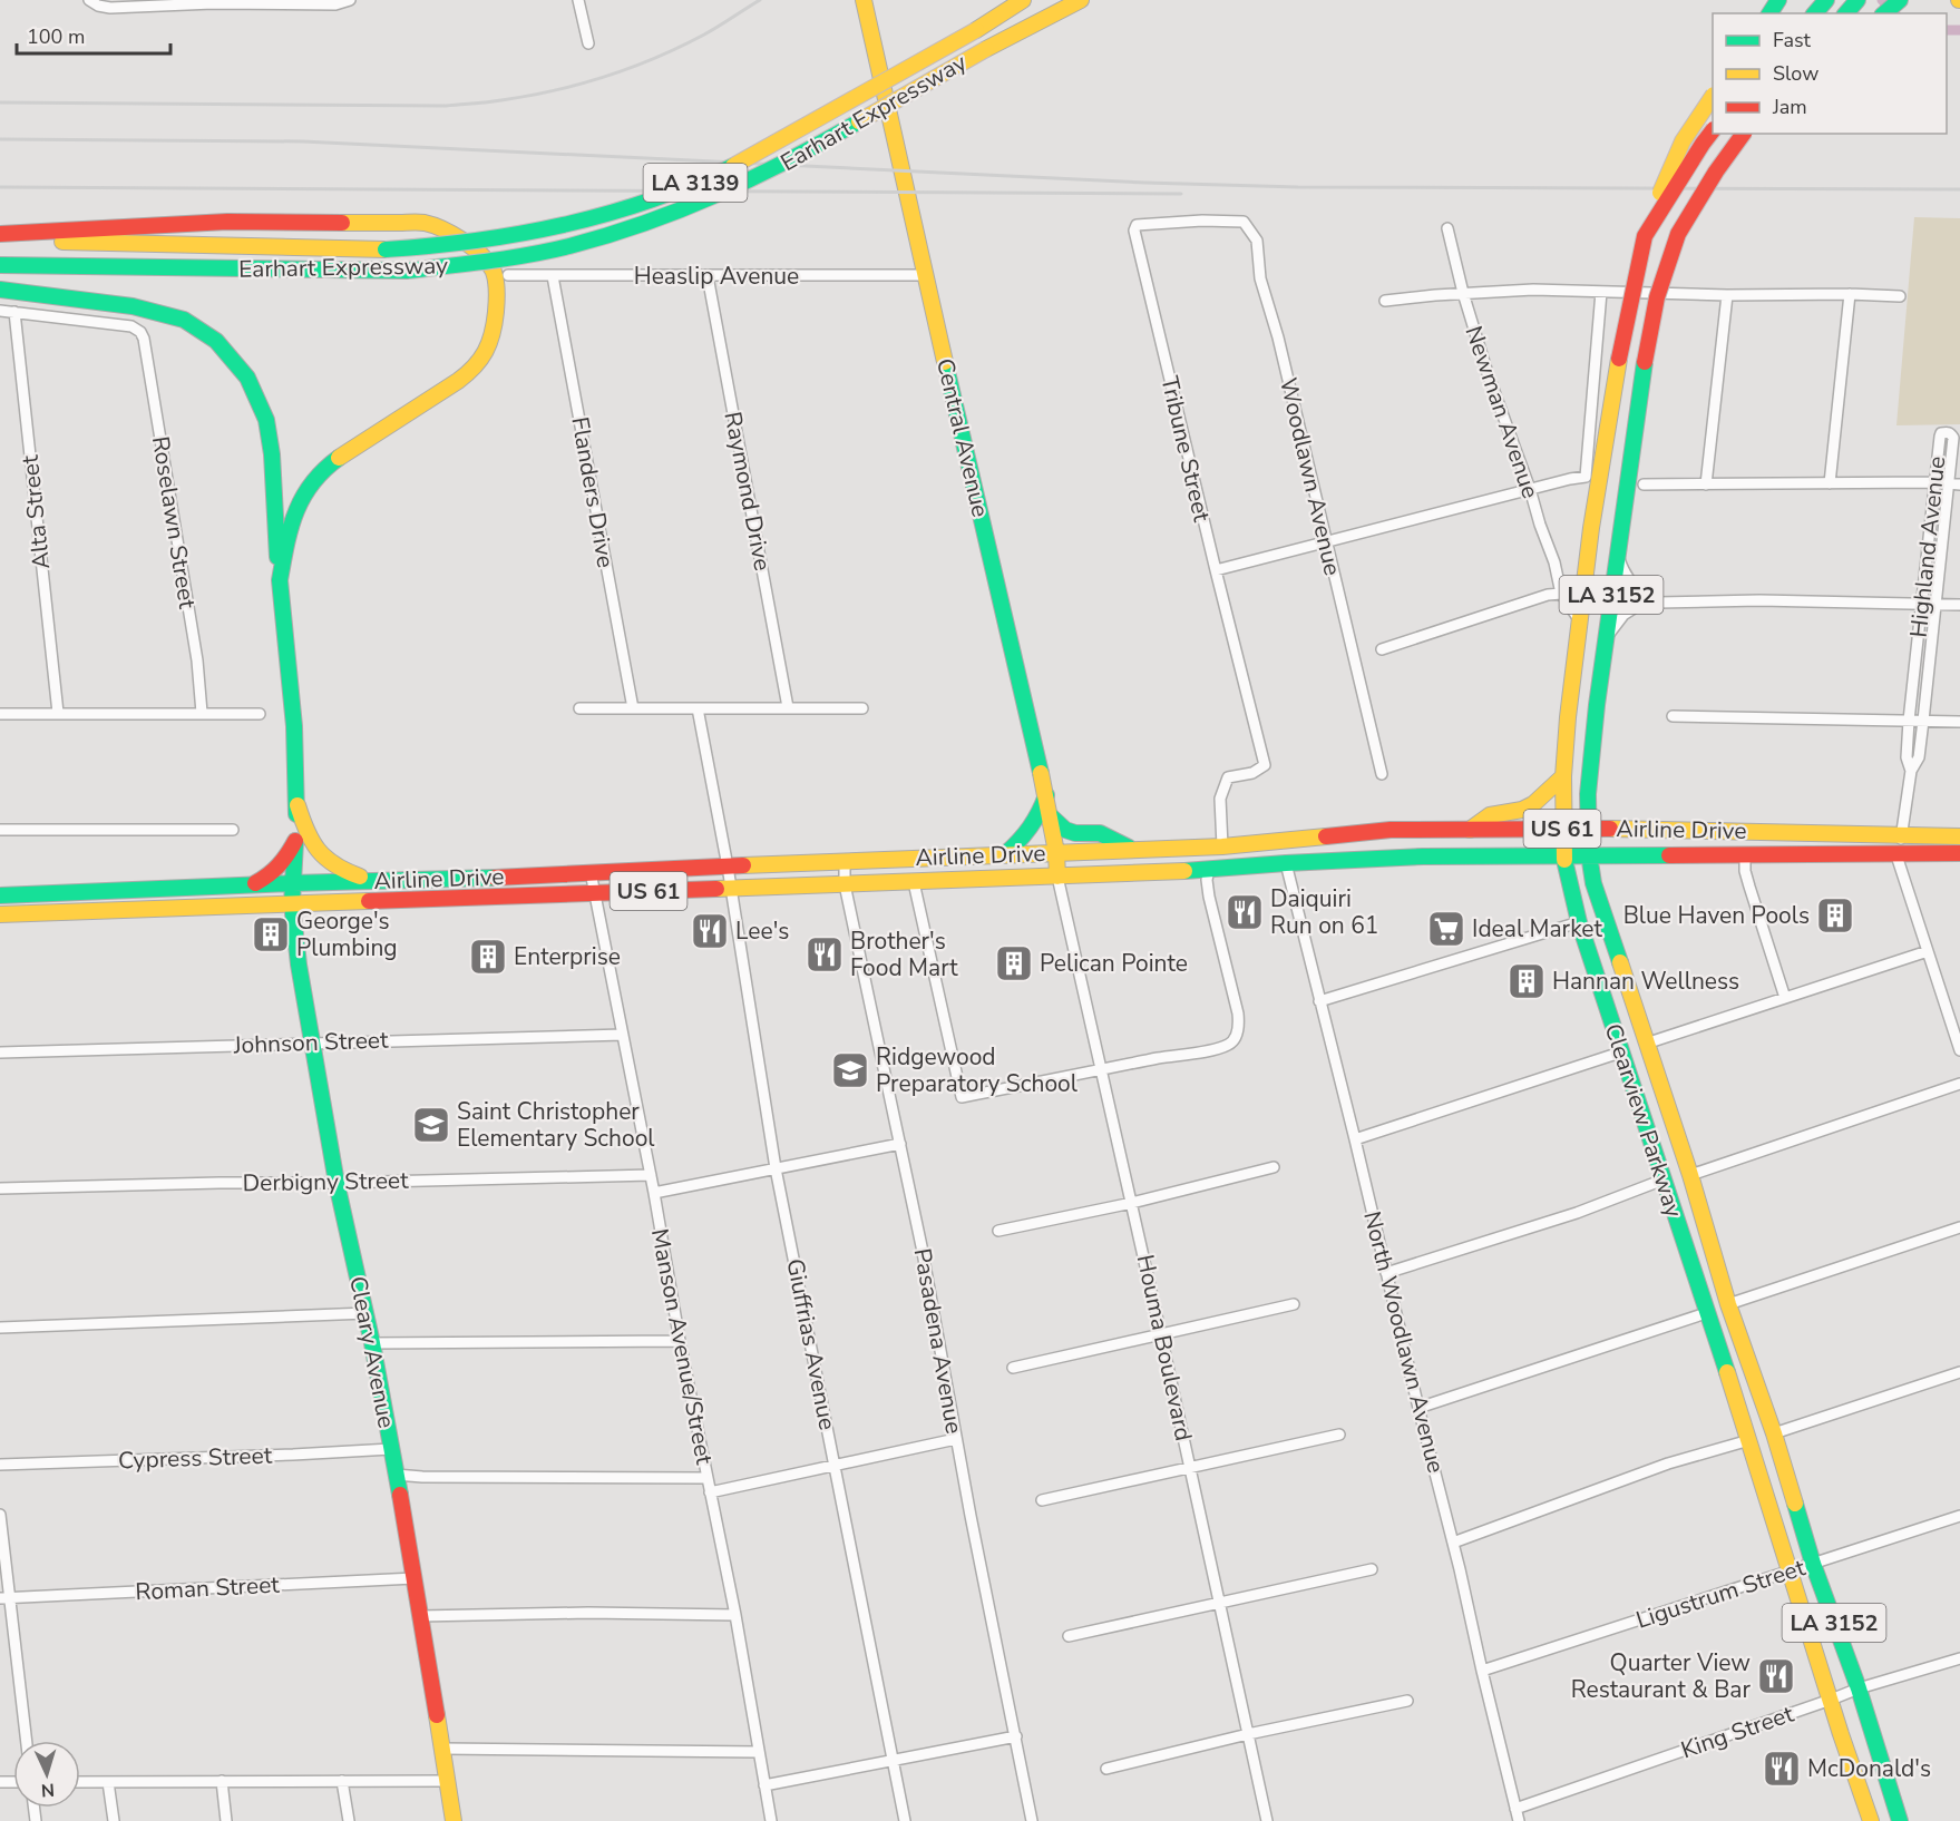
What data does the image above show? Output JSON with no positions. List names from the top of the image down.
{
  "streets": {
    "main road": [
      "Earhart Expressway",
      "LA 3139",
      "Central Avenue",
      "LA 3152",
      "US 61",
      "Airline Drive",
      "Clearview Parkway",
      "Cleary Avenue"
    ],
    "street": [
      "Heaslip Avenue",
      "Newman Avenue",
      "Tribune Street",
      "Woodlawn Avenue",
      "Raymond Drive",
      "Flanders Drive",
      "Alta Street",
      "Roselawn Street",
      "Highland Avenue",
      "Johnson Street",
      "Derbigny Street",
      "Pasadena Avenue",
      "North Woodlawn Avenue",
      "Giuffrias Avenue",
      "Manson Avenue/Street",
      "Houma Boulevard",
      "Cypress Street",
      "Roman Street",
      "Ligustrum Street",
      "King Street"
    ]
  },
  "crossings": [
    ["Heaslip Avenue", "Central Avenue"],
    ["Heaslip Avenue", "Raymond Drive"],
    ["Heaslip Avenue", "Flanders Drive"],
    ["Central Avenue", "Airline Drive"],
    ["Central Avenue", "Houma Boulevard"],
    ["Tribune Street", "Woodlawn Avenue"],
    ["Tribune Street", "Airline Drive"],
    ["Alta Street", "Roselawn Street"],
    ["Highland Avenue", "Airline Drive"],
    ["LA 3152", "Airline Drive"],
    ["LA 3152", "Clearview Parkway"],
    ["Airline Drive", "Clearview Parkway"],
    ["Airline Drive", "Pasadena Avenue"],
    ["Airline Drive", "North Woodlawn Avenue"],
    ["Airline Drive", "Giuffrias Avenue"],
    ["Airline Drive", "Manson Avenue/Street"],
    ["Airline Drive", "Houma Boulevard"],
    ["Airline Drive", "Cleary Avenue"],
    ["Johnson Street", "Manson Avenue/Street"],
    ["Johnson Street", "Cleary Avenue"],
    ["Clearview Parkway", "Ligustrum Street"],
    ["Clearview Parkway", "King Street"],
    ["Derbigny Street", "Manson Avenue/Street"],
    ["Derbigny Street", "Cleary Avenue"],
    ["North Woodlawn Avenue", "Ligustrum Street"],
    ["North Woodlawn Avenue", "King Street"],
    ["Cleary Avenue", "Cypress Street"],
    ["Cleary Avenue", "Roman Street"]
  ],
  "places": {
    "restaurant": [
      "Daiquiri Run on 61",
      "Lee's",
      "Brother's Food Mart",
      "Quarter View Restaurant & Bar",
      "McDonald's"
    ],
    "building": [
      "Blue Haven Pools",
      "George's Plumbing",
      "Enterprise",
      "Pelican Pointe",
      "Hannan Wellness"
    ],
    "supermarket": ["Ideal Market"],
    "school or university": ["Ridgewood Preparatory School", "Saint Christopher Elementary School"]
  },
  "legend": ["Fast", "Slow", "Jam"],
  "scale_bar": "100 m",
  "north": "bottom"
}
